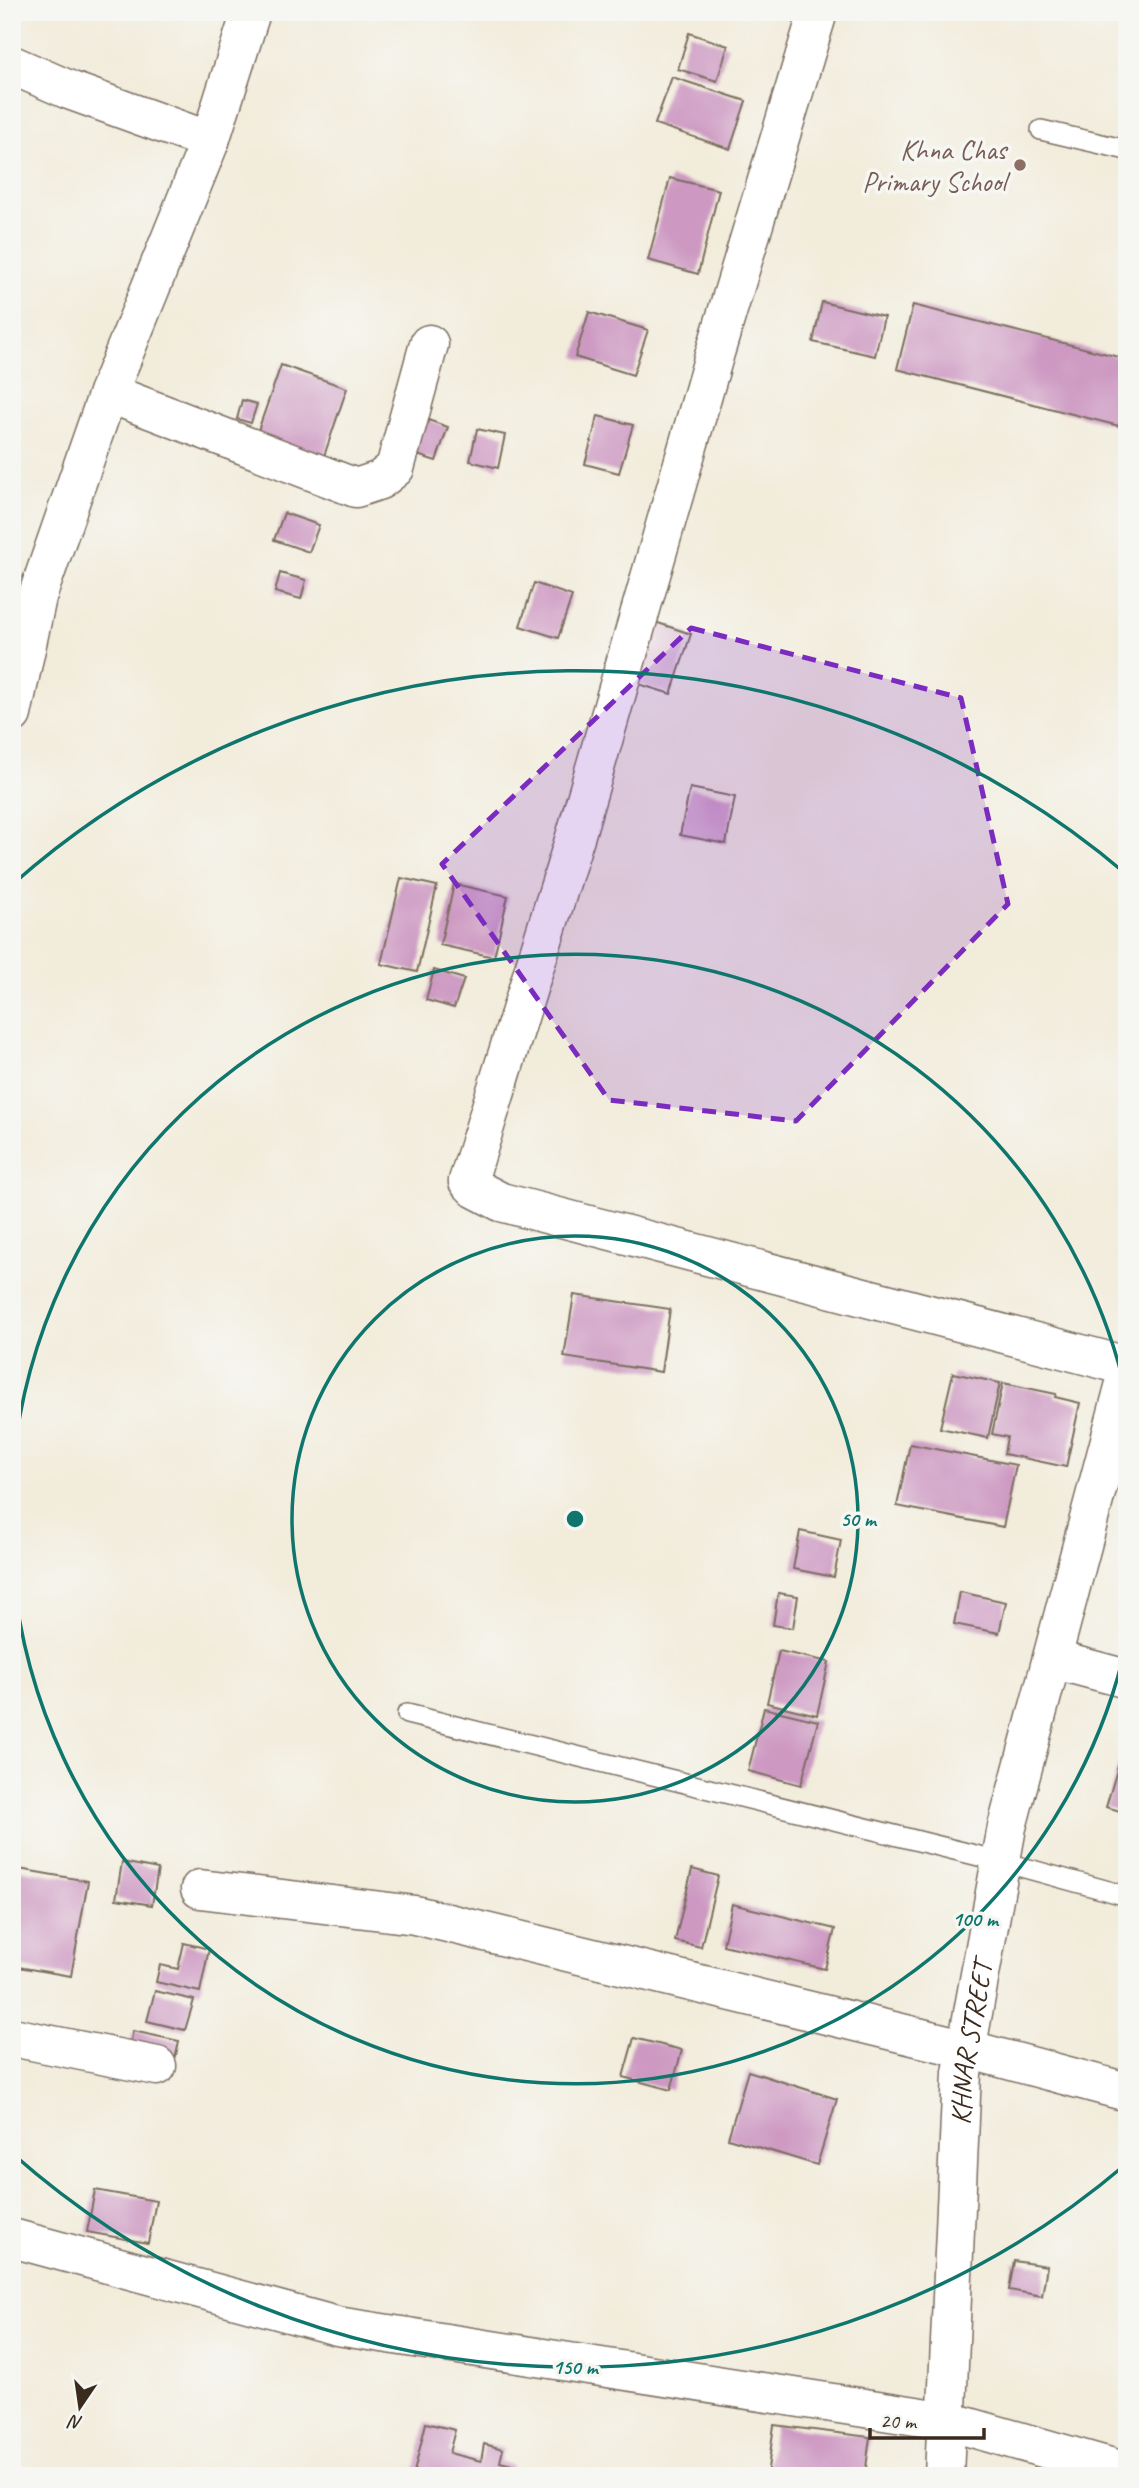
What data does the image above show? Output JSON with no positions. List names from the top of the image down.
{
  "streets": {
    "street": ["KHNAR STREET"]
  },
  "places": ["Khna Chas Primary School"],
  "scale_bar": "20 m",
  "north": "bottom",
  "rings": ["50 m", "100 m", "150 m"]
}
